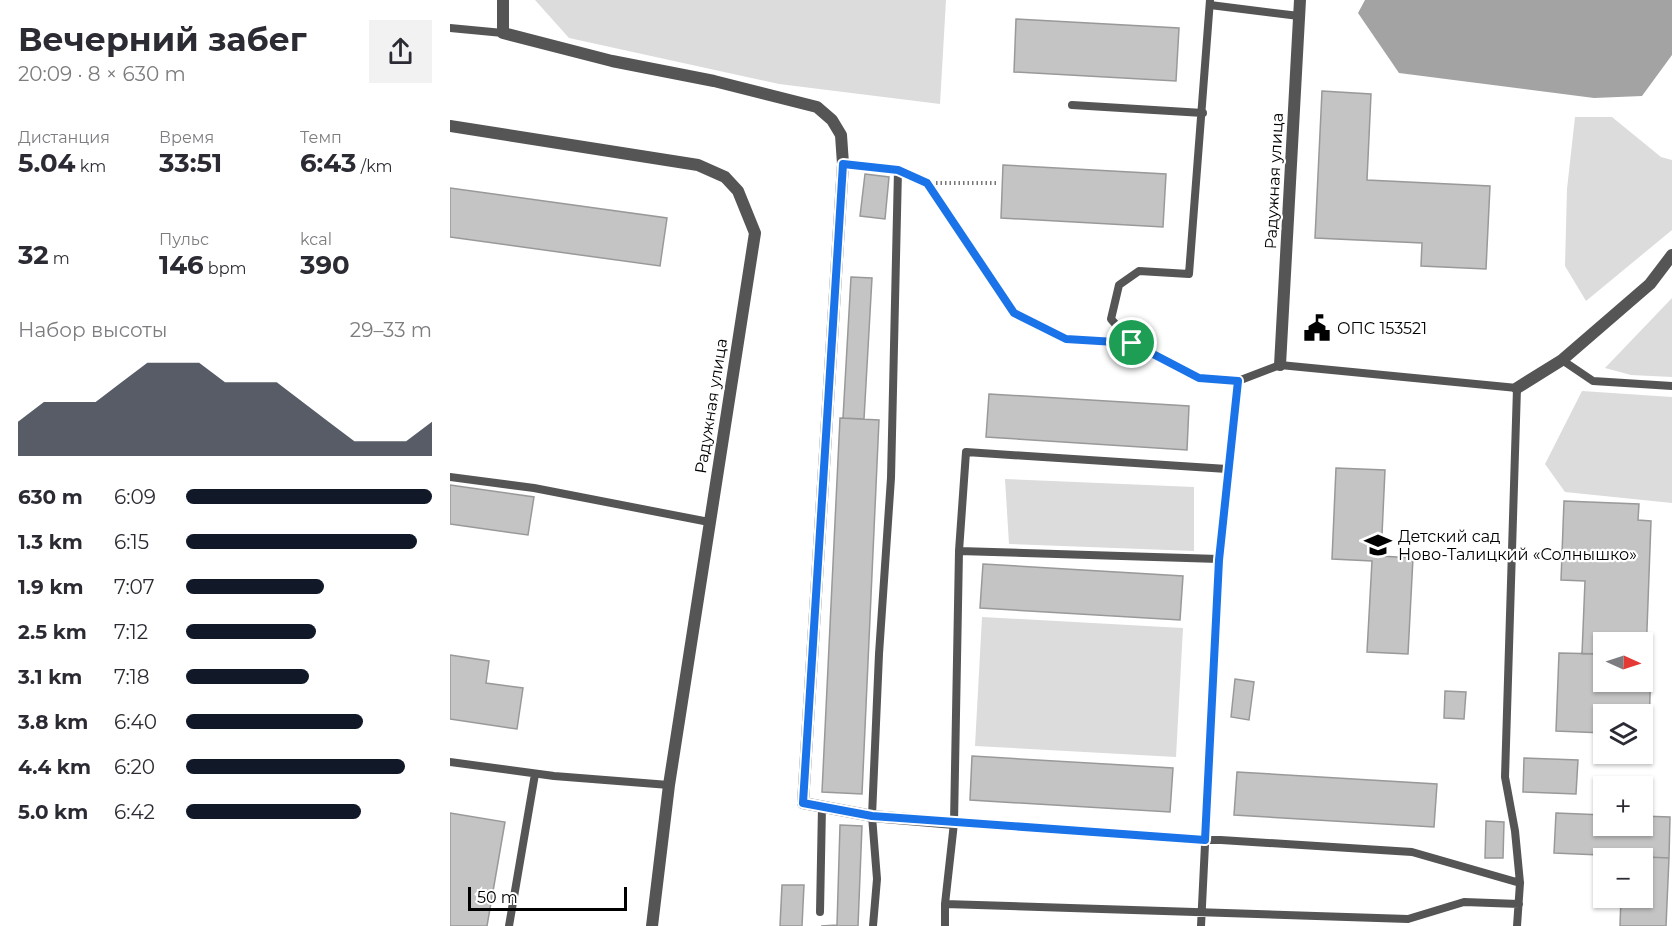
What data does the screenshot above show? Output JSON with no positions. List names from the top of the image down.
{
  "streets": {
    "street": ["Радужная улица"]
  },
  "places": {
    "public building": ["ОПС 153521"],
    "school or university": ["Детский сад Ново-Талицкий «Солнышко»"]
  },
  "scale_bar": "50 m",
  "north": "right",
  "page": {
    "heading": ["Вечерний забег", "20:09 · 8 × 630 m"],
    "stats": [
      ["Дистанция", "5.04 km"],
      ["Время", "33:51"],
      ["Темп", "6:43 /km"],
      ["32 m"],
      ["Пульс", "146 bpm"],
      ["kcal", "390"]
    ],
    "chart": ["Набор высоты", "29–33 m"],
    "list": [
      {
        "name": "630 m",
        "note": "6:09"
      },
      {
        "name": "1.3 km",
        "note": "6:15"
      },
      {
        "name": "1.9 km",
        "note": "7:07"
      },
      {
        "name": "2.5 km",
        "note": "7:12"
      },
      {
        "name": "3.1 km",
        "note": "7:18"
      },
      {
        "name": "3.8 km",
        "note": "6:40"
      },
      {
        "name": "4.4 km",
        "note": "6:20"
      },
      {
        "name": "5.0 km",
        "note": "6:42"
      }
    ],
    "map_buttons": ["+", "−"],
    "scale": "50 m"
  }
}
